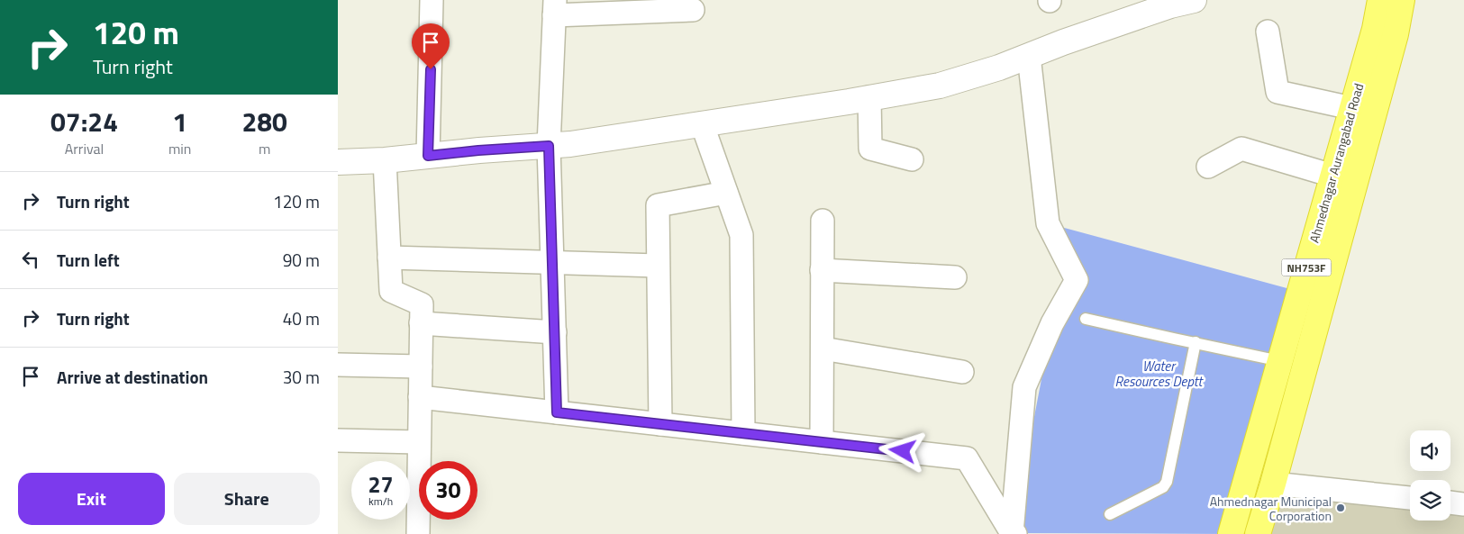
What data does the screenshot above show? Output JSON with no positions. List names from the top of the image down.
{
  "streets": {
    "highway": ["Ahmednagar Aurangabad Road", "NH753F"]
  },
  "water": ["Water Resources Deptt"],
  "places": ["Ahmednagar Municipal Corporation"],
  "page": {
    "turn": ["120 m", "Turn right"],
    "eta": [
      "07:24",
      "Arrival",
      "1",
      "min",
      "280",
      "m"
    ],
    "list": [
      {
        "name": "Turn right",
        "value": "120 m"
      },
      {
        "name": "Turn left",
        "value": "90 m"
      },
      {
        "name": "Turn right",
        "value": "40 m"
      },
      {
        "name": "Arrive at destination",
        "value": "30 m"
      }
    ],
    "speed": "27 km/h",
    "limit": "30",
    "buttons": ["Exit", "Share"]
  }
}
